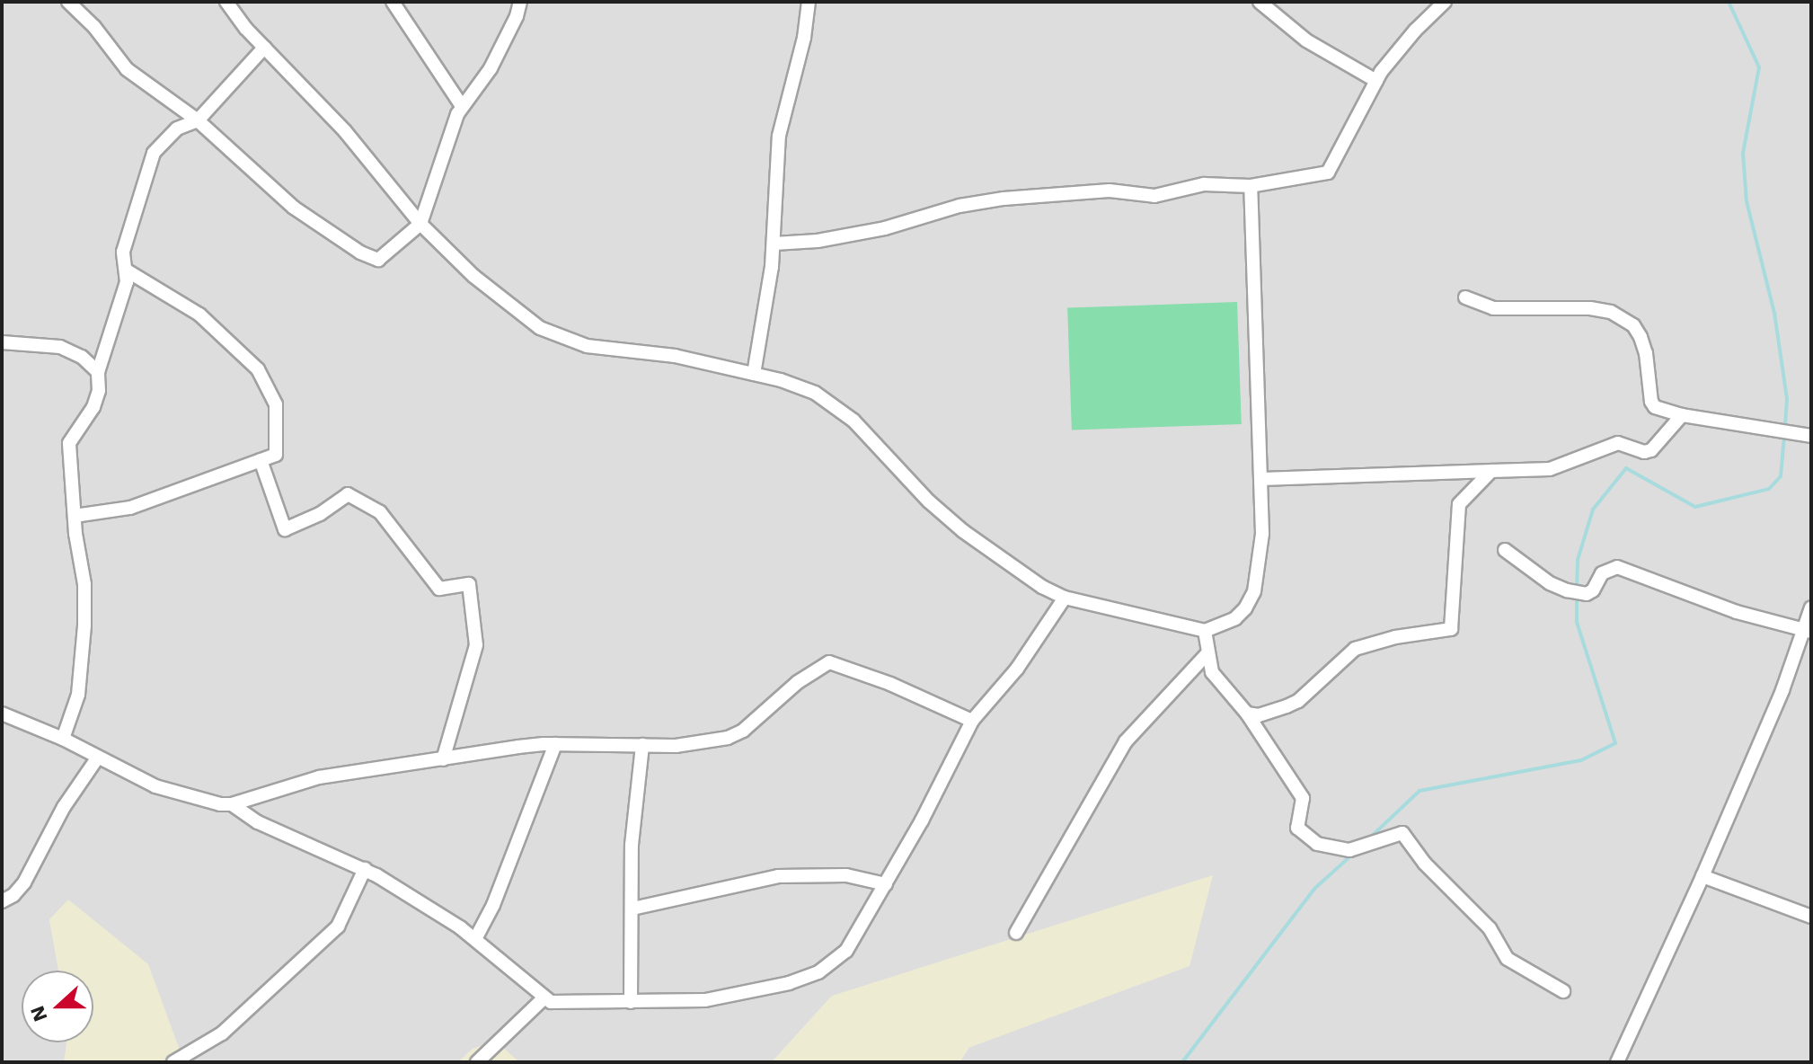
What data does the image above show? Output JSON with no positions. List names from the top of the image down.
{
  "north": "left"
}
